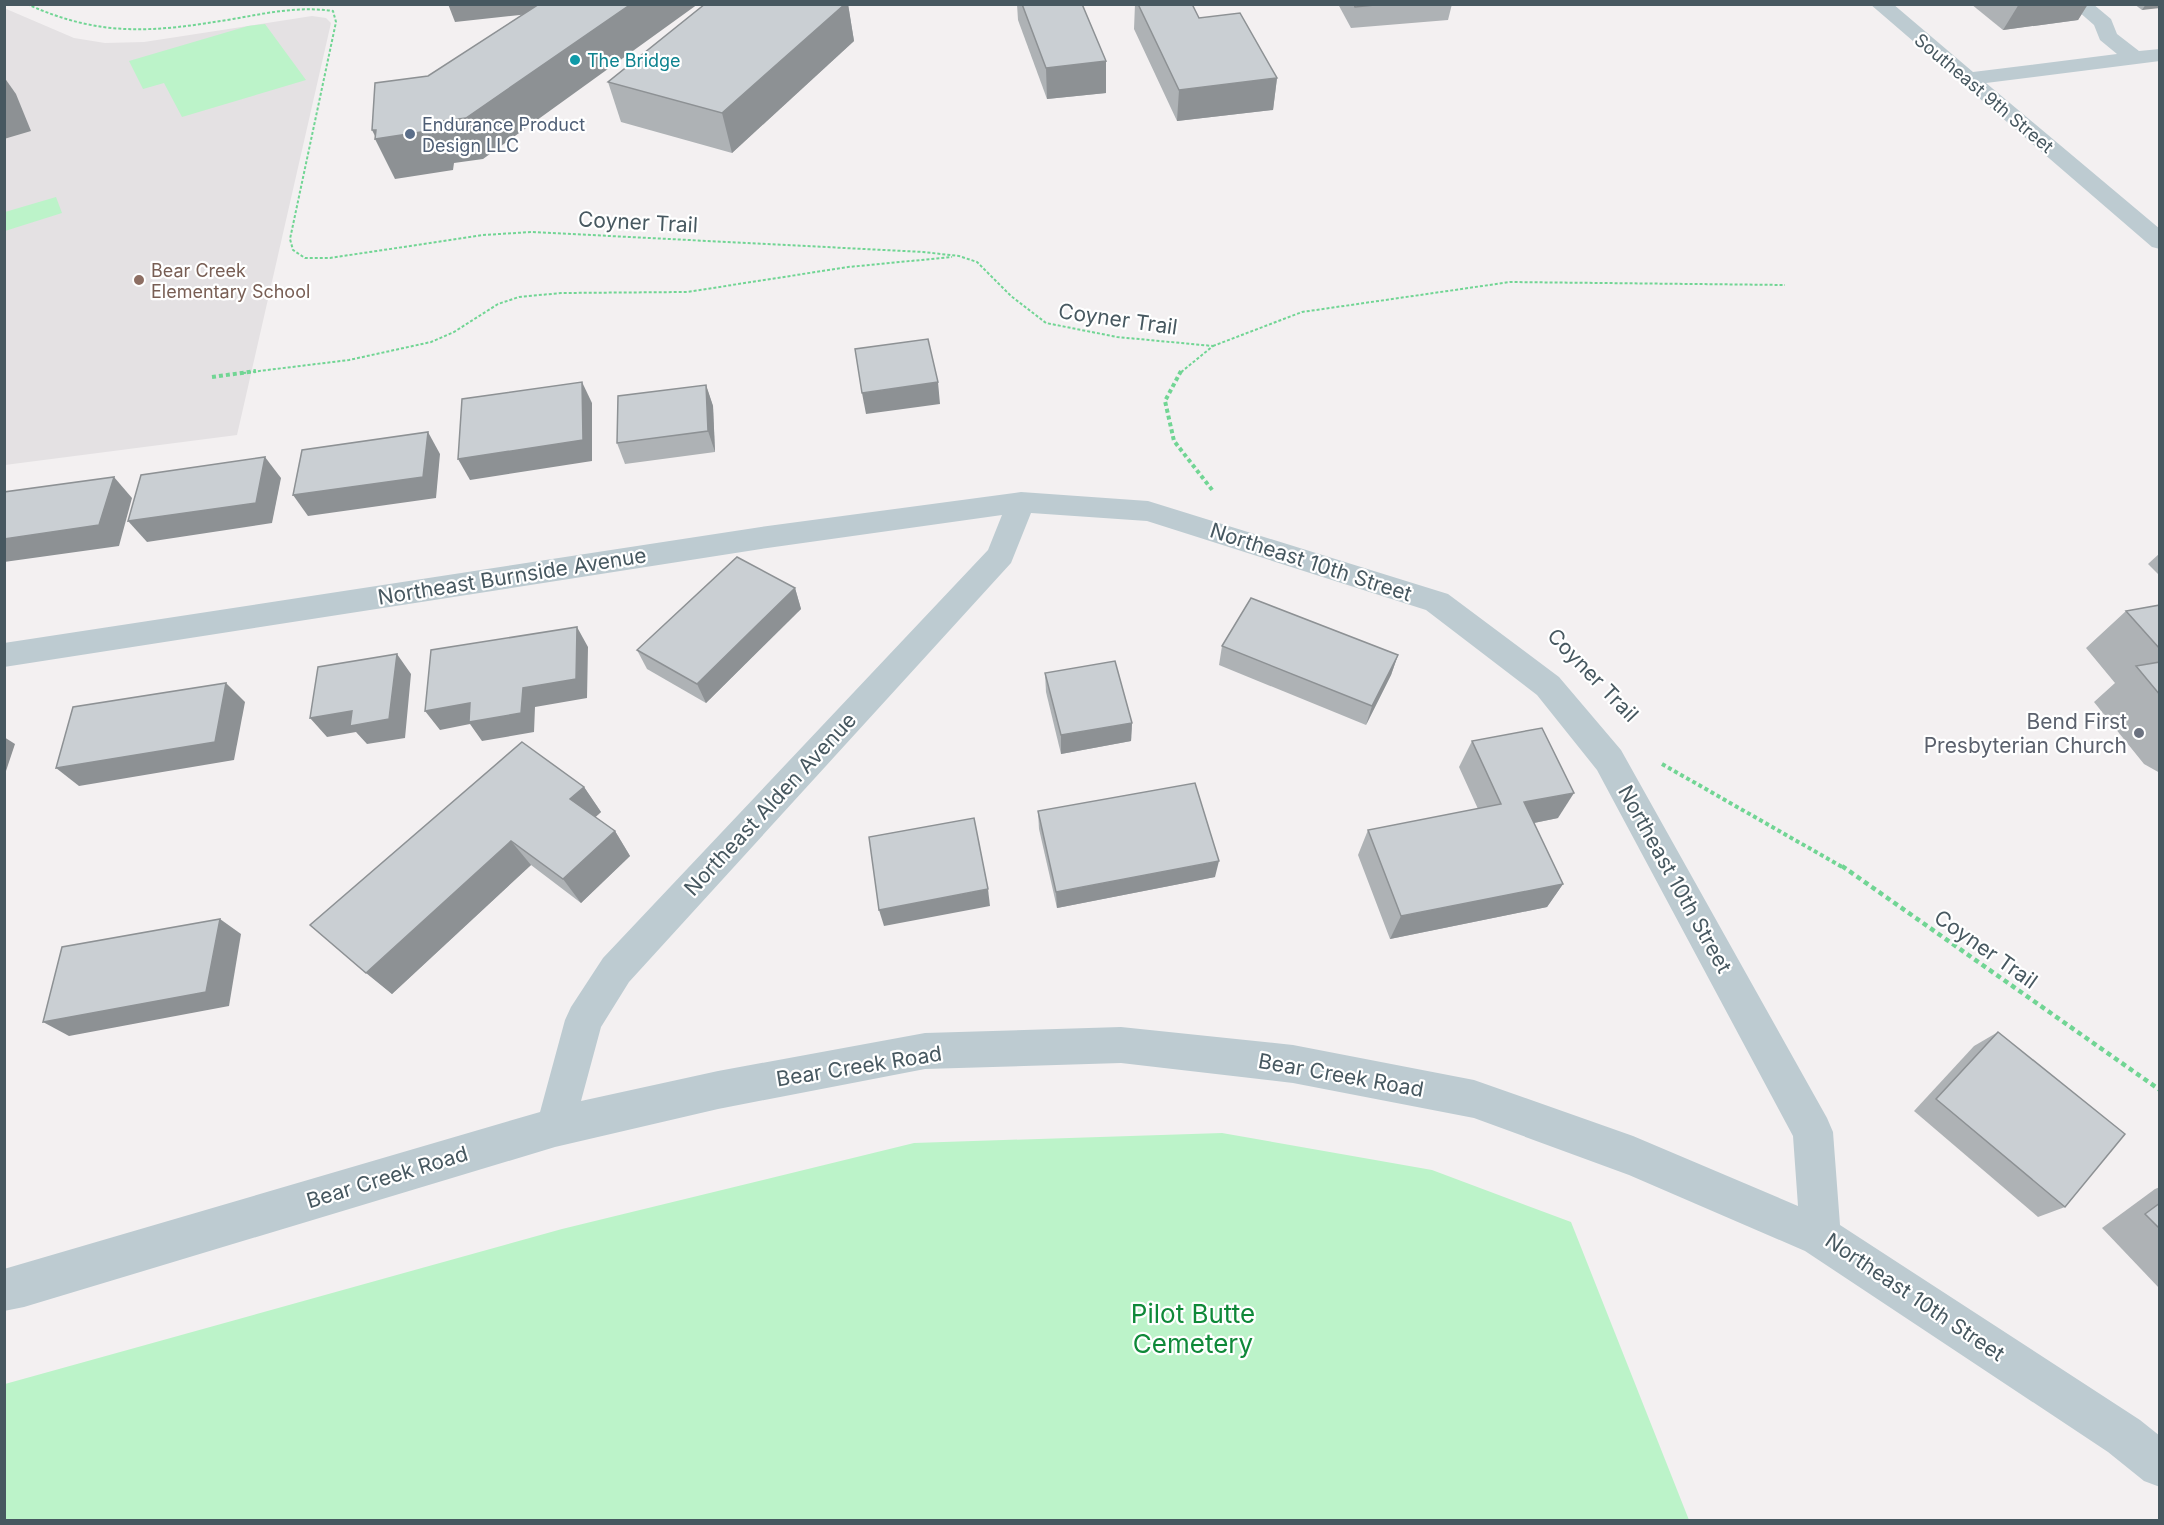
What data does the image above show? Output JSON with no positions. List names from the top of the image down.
{
  "streets": {
    "street": [
      "Southeast 9th Street",
      "Northeast 10th Street",
      "Northeast Burnside Avenue",
      "Northeast Alden Avenue",
      "Bear Creek Road"
    ],
    "path": ["Coyner Trail"]
  },
  "crossings": [
    ["Northeast 10th Street", "Northeast Burnside Avenue"],
    ["Northeast 10th Street", "Northeast Alden Avenue"],
    ["Northeast 10th Street", "Bear Creek Road"],
    ["Northeast Burnside Avenue", "Northeast Alden Avenue"],
    ["Northeast Alden Avenue", "Bear Creek Road"]
  ],
  "parks": ["Pilot Butte Cemetery"],
  "places": [
    "The Bridge",
    "Endurance Product Design LLC",
    "Bear Creek Elementary School",
    "Bend First Presbyterian Church"
  ]
}
